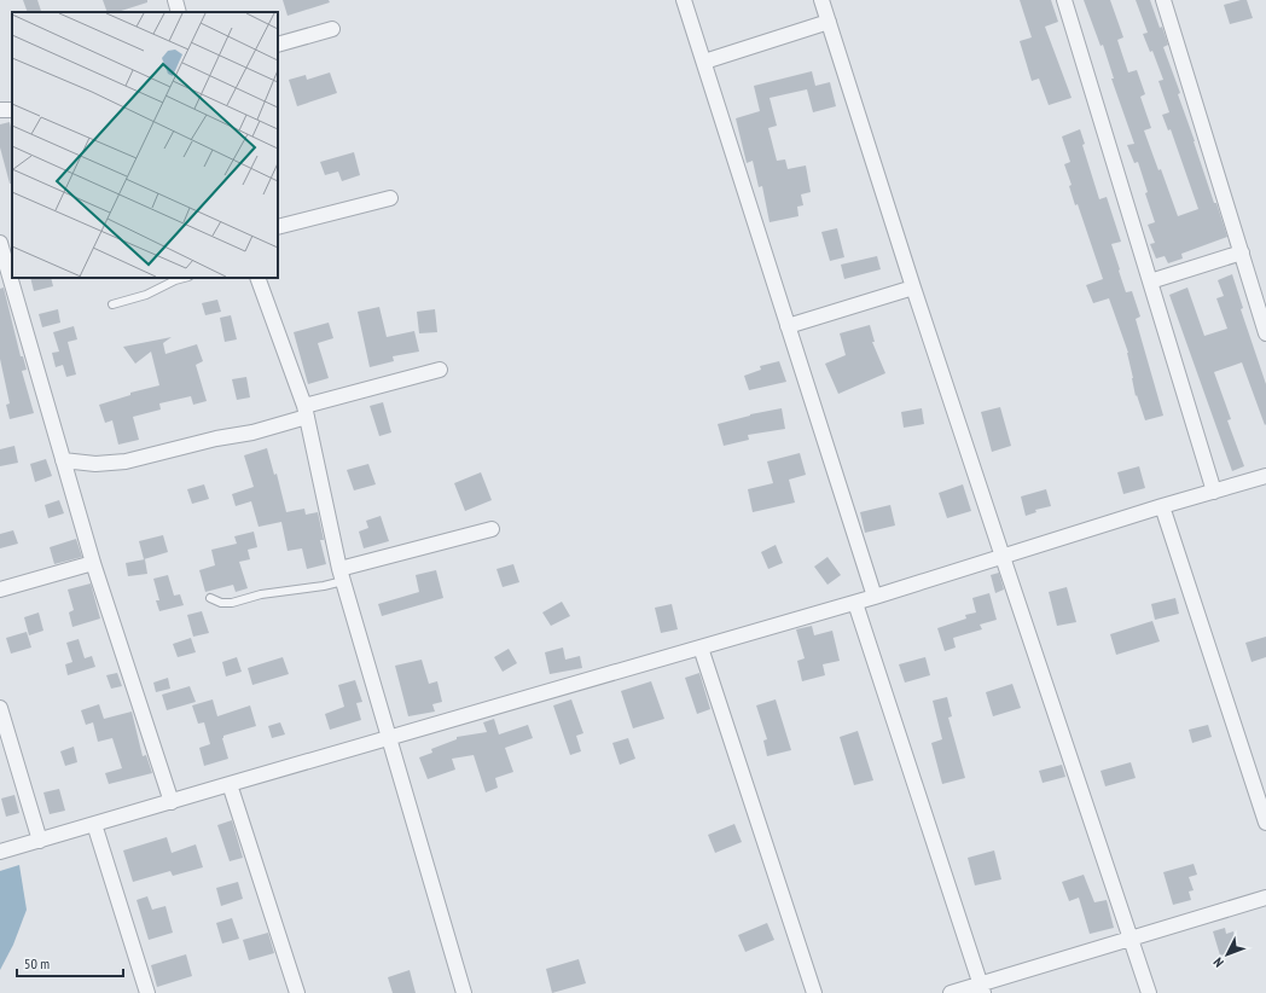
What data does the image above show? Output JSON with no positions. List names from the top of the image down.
{
  "scale_bar": "50 m",
  "north": "bottom left"
}
